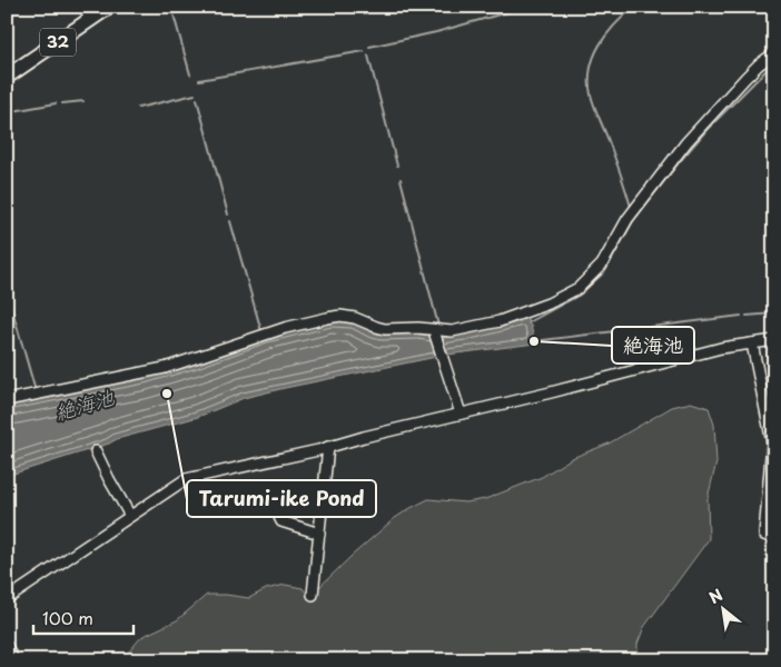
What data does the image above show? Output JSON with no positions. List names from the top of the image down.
{
  "streets": {
    "highway": ["32"]
  },
  "water": ["絶海池"],
  "places": ["絶海池", "Tarumi-ike Pond"],
  "scale_bar": "100 m",
  "north": "top left"
}
